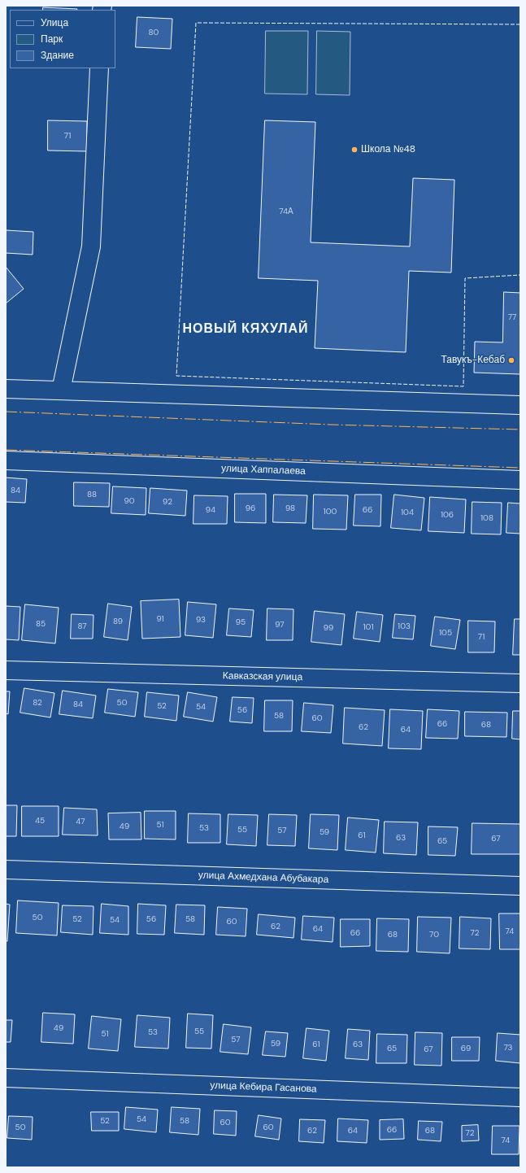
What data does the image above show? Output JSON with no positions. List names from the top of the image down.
{
  "streets": {
    "street": [
      "улица Хаппалаева",
      "Кавказская улица",
      "улица Ахмедхана Абубакара",
      "улица Кебира Гасанова"
    ]
  },
  "districts": ["НОВЫЙ КЯХУЛАЙ"],
  "places": ["Школа №48", "Тавукъ-Кебаб"],
  "house_numbers": [
    "80",
    "71",
    "74А",
    "77",
    "84",
    "88",
    "90",
    "92",
    "96",
    "98",
    "94",
    "66",
    "100",
    "104",
    "106",
    "108",
    "91",
    "93",
    "89",
    "95",
    "85",
    "97",
    "87",
    "103",
    "101",
    "99",
    "105",
    "71",
    "82",
    "50",
    "84",
    "52",
    "54",
    "56",
    "58",
    "60",
    "66",
    "68",
    "62",
    "64",
    "45",
    "47",
    "51",
    "49",
    "53",
    "55",
    "57",
    "59",
    "61",
    "63",
    "67",
    "65",
    "50",
    "52",
    "56",
    "58",
    "54",
    "60",
    "62",
    "64",
    "74",
    "66",
    "72",
    "68",
    "70",
    "49",
    "55",
    "53",
    "51",
    "57",
    "59",
    "61",
    "63",
    "73",
    "65",
    "69",
    "67",
    "54",
    "52",
    "58",
    "60",
    "50",
    "60",
    "66",
    "62",
    "64",
    "68",
    "72",
    "74"
  ],
  "legend": ["Улица", "Парк", "Здание"]
}
